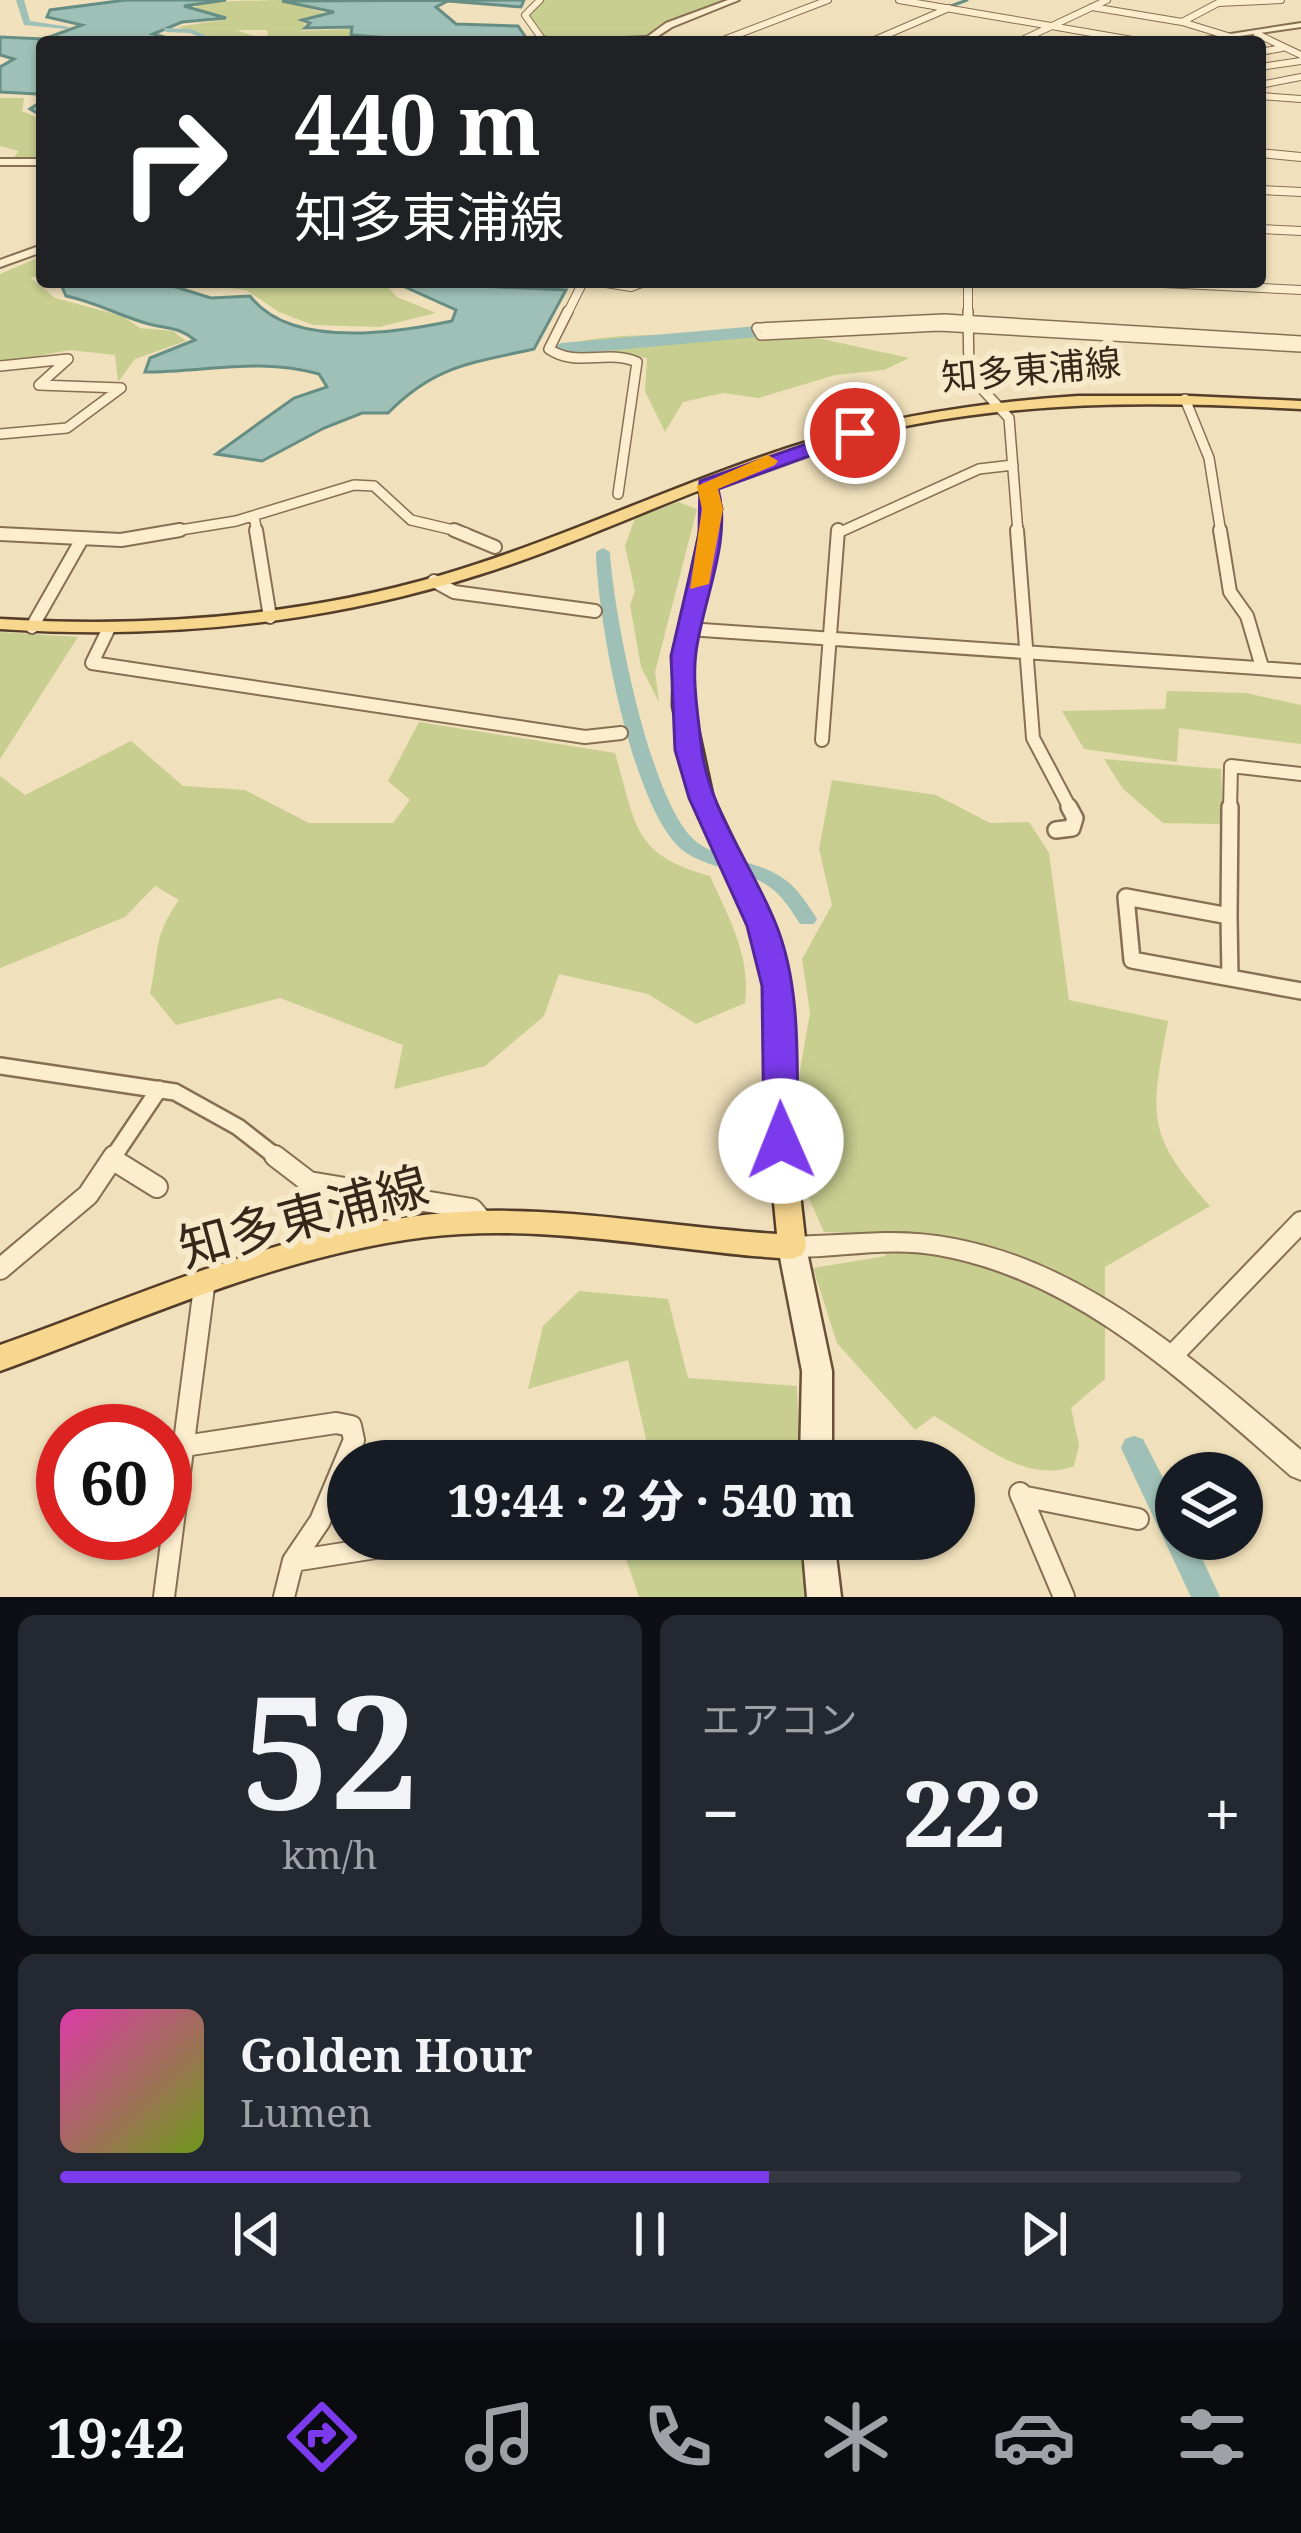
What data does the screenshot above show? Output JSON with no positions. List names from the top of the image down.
{
  "streets": {
    "main road": ["知多東浦線"]
  },
  "page": {
    "turn": ["440 m", "知多東浦線"],
    "limit": "60",
    "trip": "19:44 · 2 分 · 540 m",
    "tile": [
      ["52", "km/h"],
      "エアコン"
    ],
    "heat": ["−", "22°", "+"],
    "song": ["Golden Hour", "Lumen"],
    "tabs": "19:42"
  }
}
